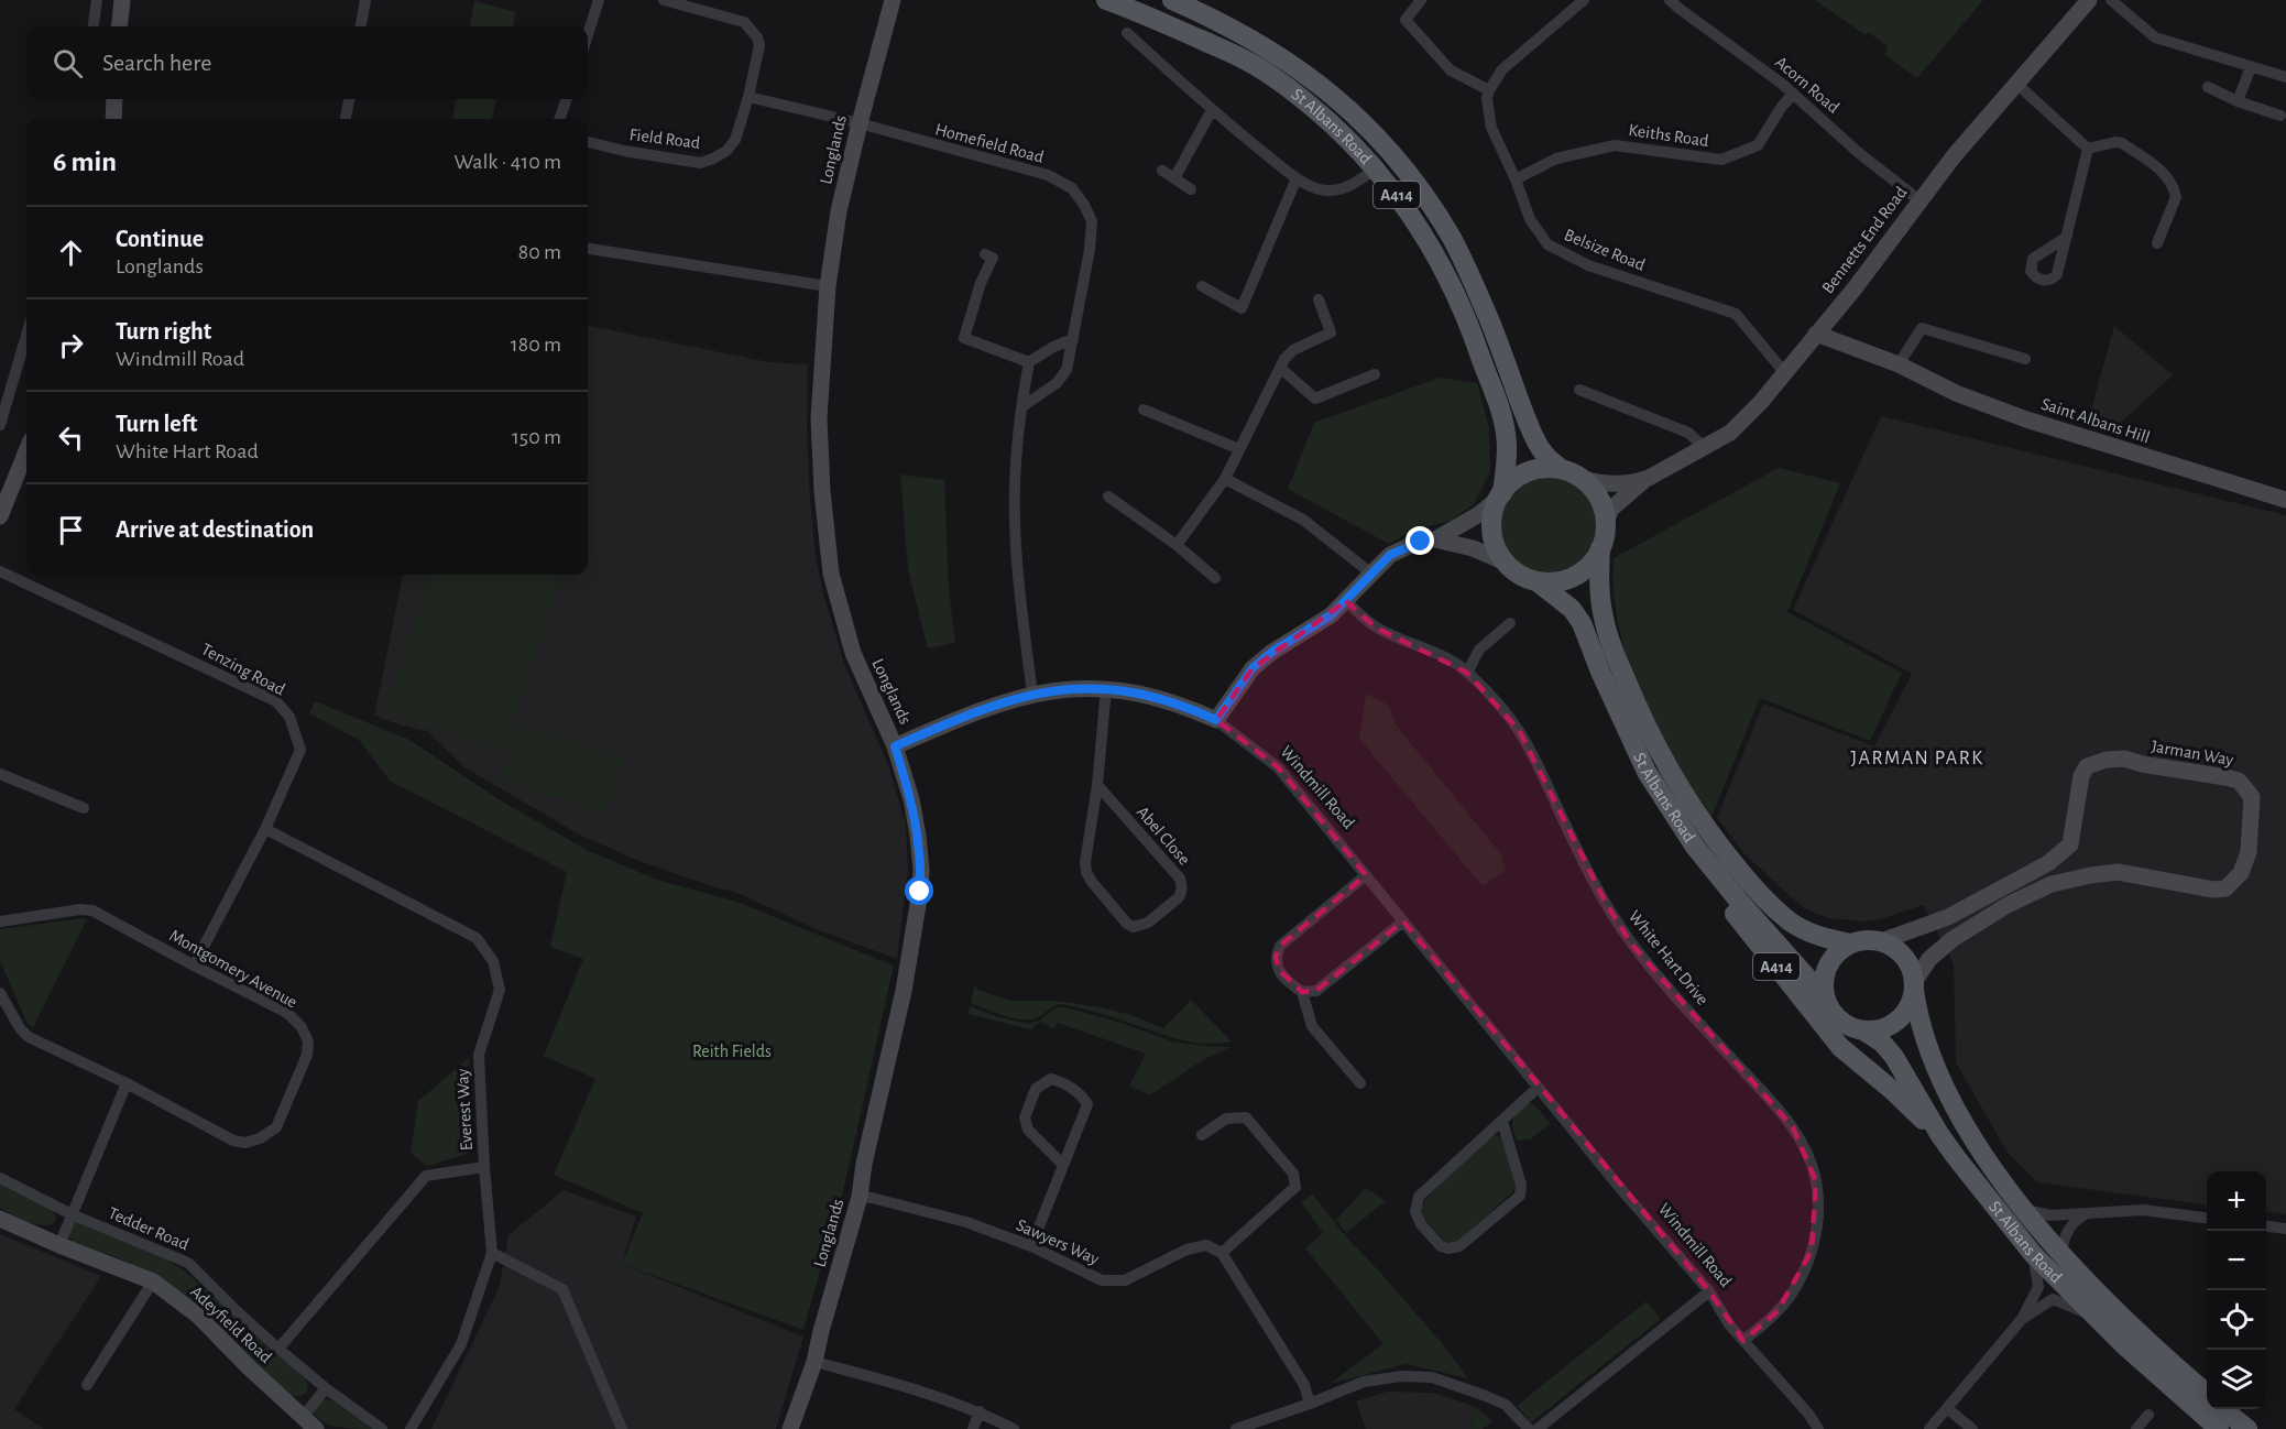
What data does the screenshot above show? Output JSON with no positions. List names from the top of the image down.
{
  "streets": {
    "main road": ["St Albans Road", "A414"],
    "street": [
      "Acorn Road",
      "Keiths Road",
      "Field Road",
      "Homefield Road",
      "Longlands",
      "Bennetts End Road",
      "Belsize Road",
      "Saint Albans Hill",
      "Tenzing Road",
      "Jarman Way",
      "Windmill Road",
      "Abel Close",
      "White Hart Drive",
      "Montgomery Avenue",
      "Everest Way",
      "Tedder Road",
      "Sawyers Way",
      "Adeyfield Road"
    ]
  },
  "crossings": [
    ["Acorn Road", "Keiths Road"],
    ["Acorn Road", "Bennetts End Road"],
    ["St Albans Road", "A414"],
    ["St Albans Road", "Bennetts End Road"],
    ["St Albans Road", "Jarman Way"],
    ["Keiths Road", "Belsize Road"],
    ["Homefield Road", "Longlands"],
    ["Longlands", "Windmill Road"],
    ["Longlands", "Sawyers Way"],
    ["Bennetts End Road", "Belsize Road"],
    ["Bennetts End Road", "Saint Albans Hill"],
    ["Tenzing Road", "Montgomery Avenue"],
    ["Tenzing Road", "Everest Way"],
    ["Windmill Road", "Abel Close"],
    ["Windmill Road", "White Hart Drive"]
  ],
  "districts": ["JARMAN PARK"],
  "parks": ["Reith Fields"],
  "page": {
    "search": "Search here",
    "heading": ["6 min", "Walk · 410 m"],
    "list": [
      ["Continue", "Longlands", "80 m"],
      ["Turn right", "Windmill Road", "180 m"],
      ["Turn left", "White Hart Road", "150 m"],
      "Arrive at destination"
    ],
    "map_buttons": ["+", "−"]
  }
}
